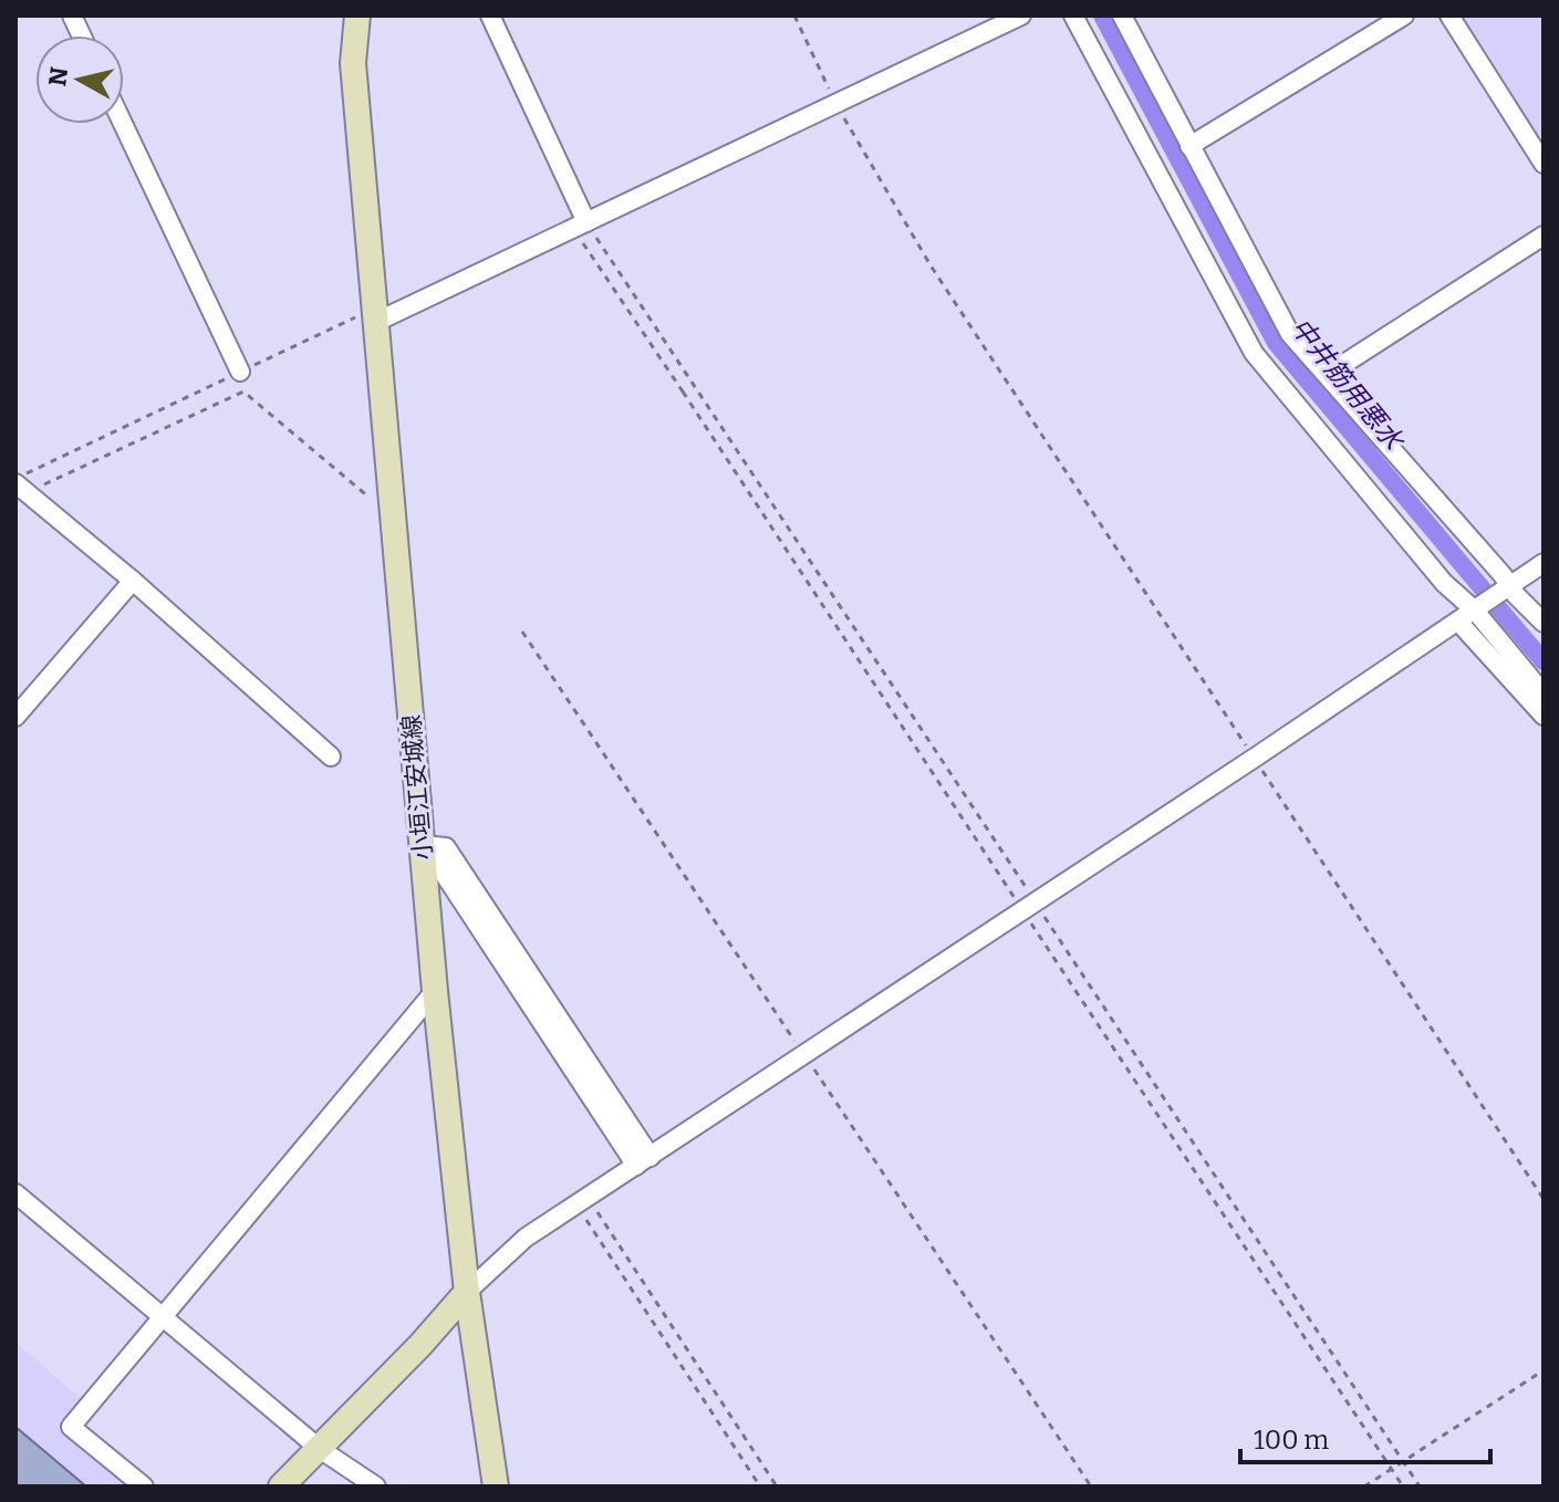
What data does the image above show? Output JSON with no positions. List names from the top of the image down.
{
  "streets": {
    "main road": ["小垣江安城線"]
  },
  "water": ["中井筋用悪水"],
  "scale_bar": "100 m",
  "north": "left"
}
